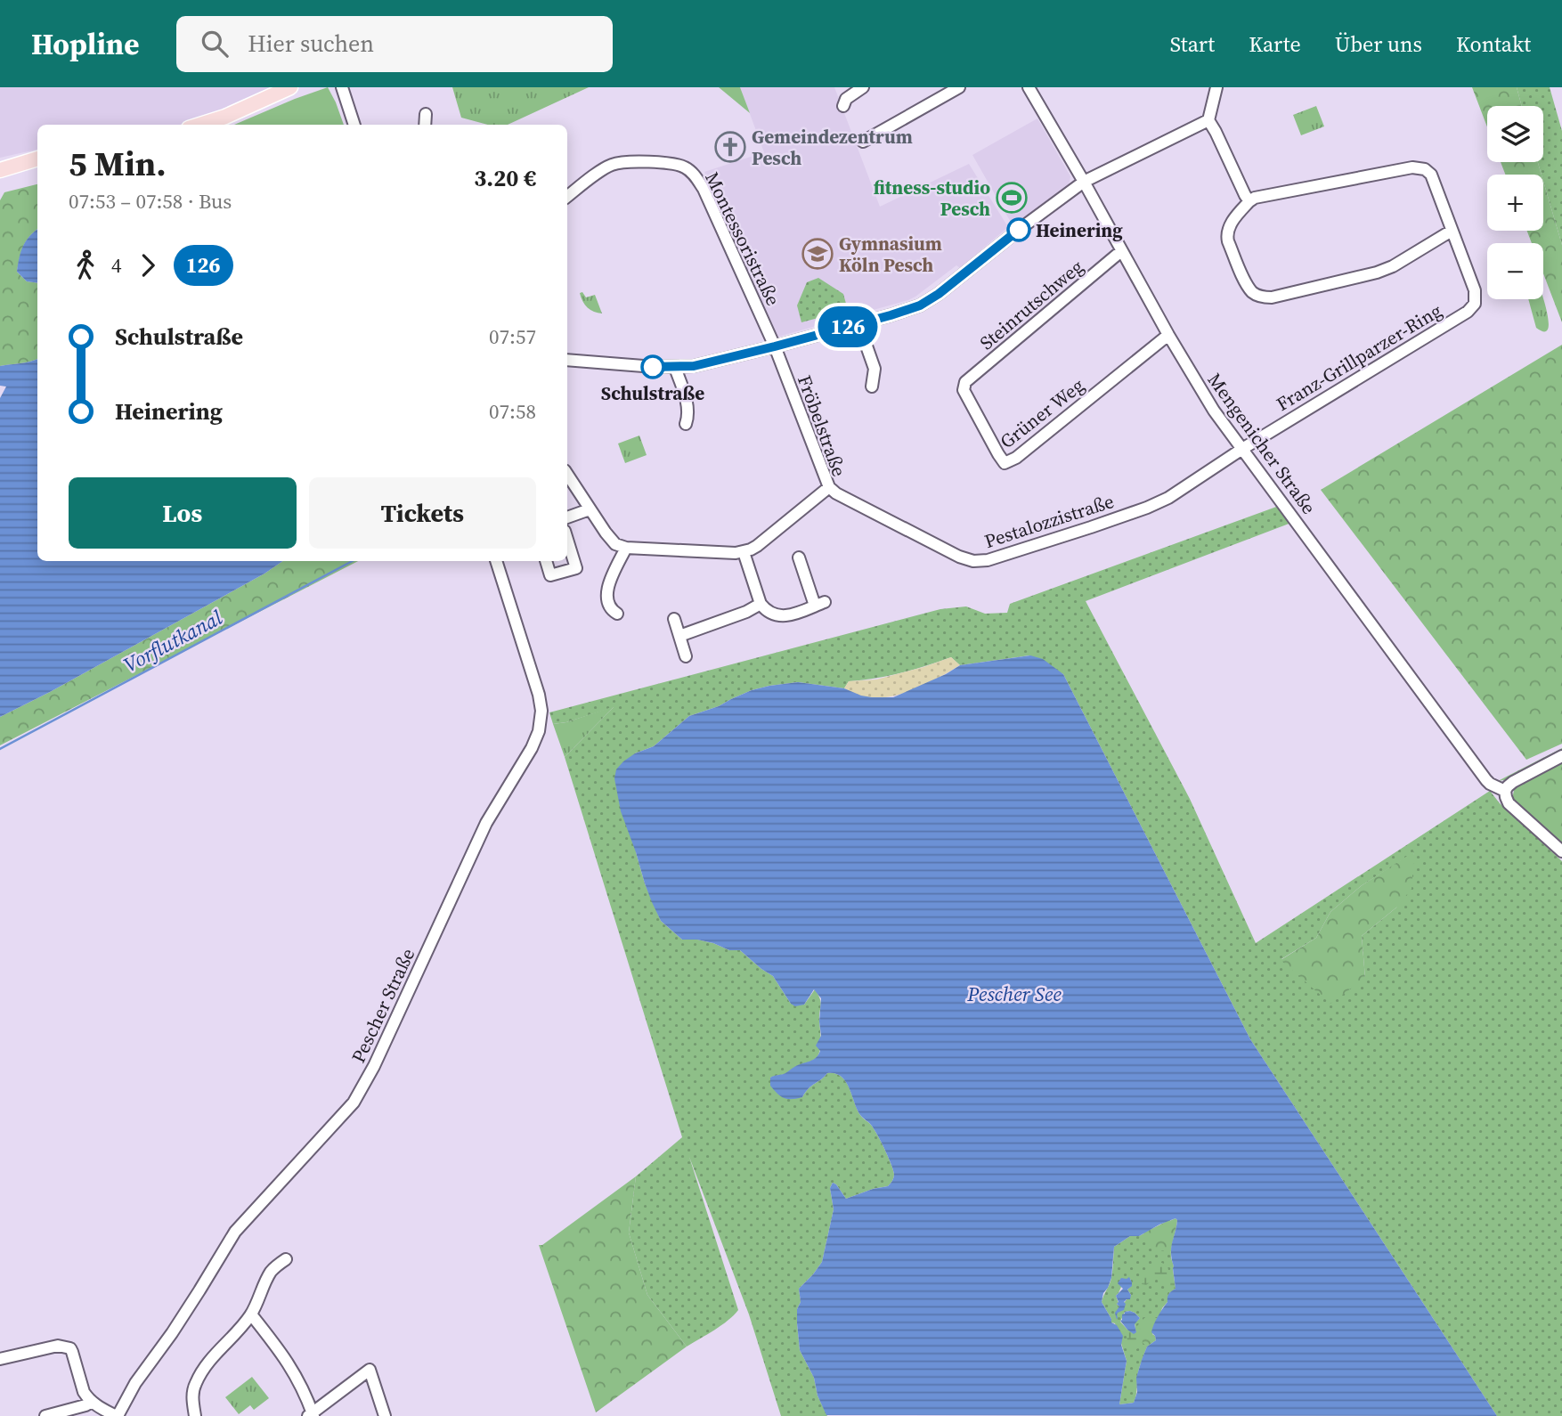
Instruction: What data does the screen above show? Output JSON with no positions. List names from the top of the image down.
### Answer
{
  "streets": {
    "street": [
      "Montessoristraße",
      "Steinrutschweg",
      "Franz-Grillparzer-Ring",
      "Grüner Weg",
      "Fröbelstraße",
      "Mengenicher Straße",
      "Pestalozzistraße",
      "Pescher Straße"
    ]
  },
  "crossings": [
    ["Montessoristraße", "Fröbelstraße"],
    ["Steinrutschweg", "Grüner Weg"],
    ["Steinrutschweg", "Mengenicher Straße"],
    ["Franz-Grillparzer-Ring", "Mengenicher Straße"],
    ["Franz-Grillparzer-Ring", "Pestalozzistraße"],
    ["Grüner Weg", "Mengenicher Straße"],
    ["Fröbelstraße", "Pestalozzistraße"],
    ["Mengenicher Straße", "Pestalozzistraße"]
  ],
  "water": ["Vorflutkanal", "Pescher See"],
  "places": {
    "church": ["Gemeindezentrum Pesch"],
    "sports": ["fitness-studio Pesch"],
    "other": ["Heinering", "Schulstraße"],
    "school or university": ["Gymnasium Köln Pesch"]
  },
  "lines": ["bus line 126"],
  "page": {
    "header": "Hopline",
    "search": "Hier suchen",
    "nav": [
      "Start",
      "Karte",
      "Über uns",
      "Kontakt"
    ],
    "on_map": "126",
    "map_buttons": ["+", "−"],
    "heading": ["5 Min.", "07:53 – 07:58 · Bus", "3.20 €"],
    "legs": ["4", "126"],
    "list": [
      {
        "name": "Schulstraße",
        "value": "07:57"
      },
      {
        "name": "Heinering",
        "value": "07:58"
      }
    ],
    "buttons": ["Los", "Tickets"]
  }
}
